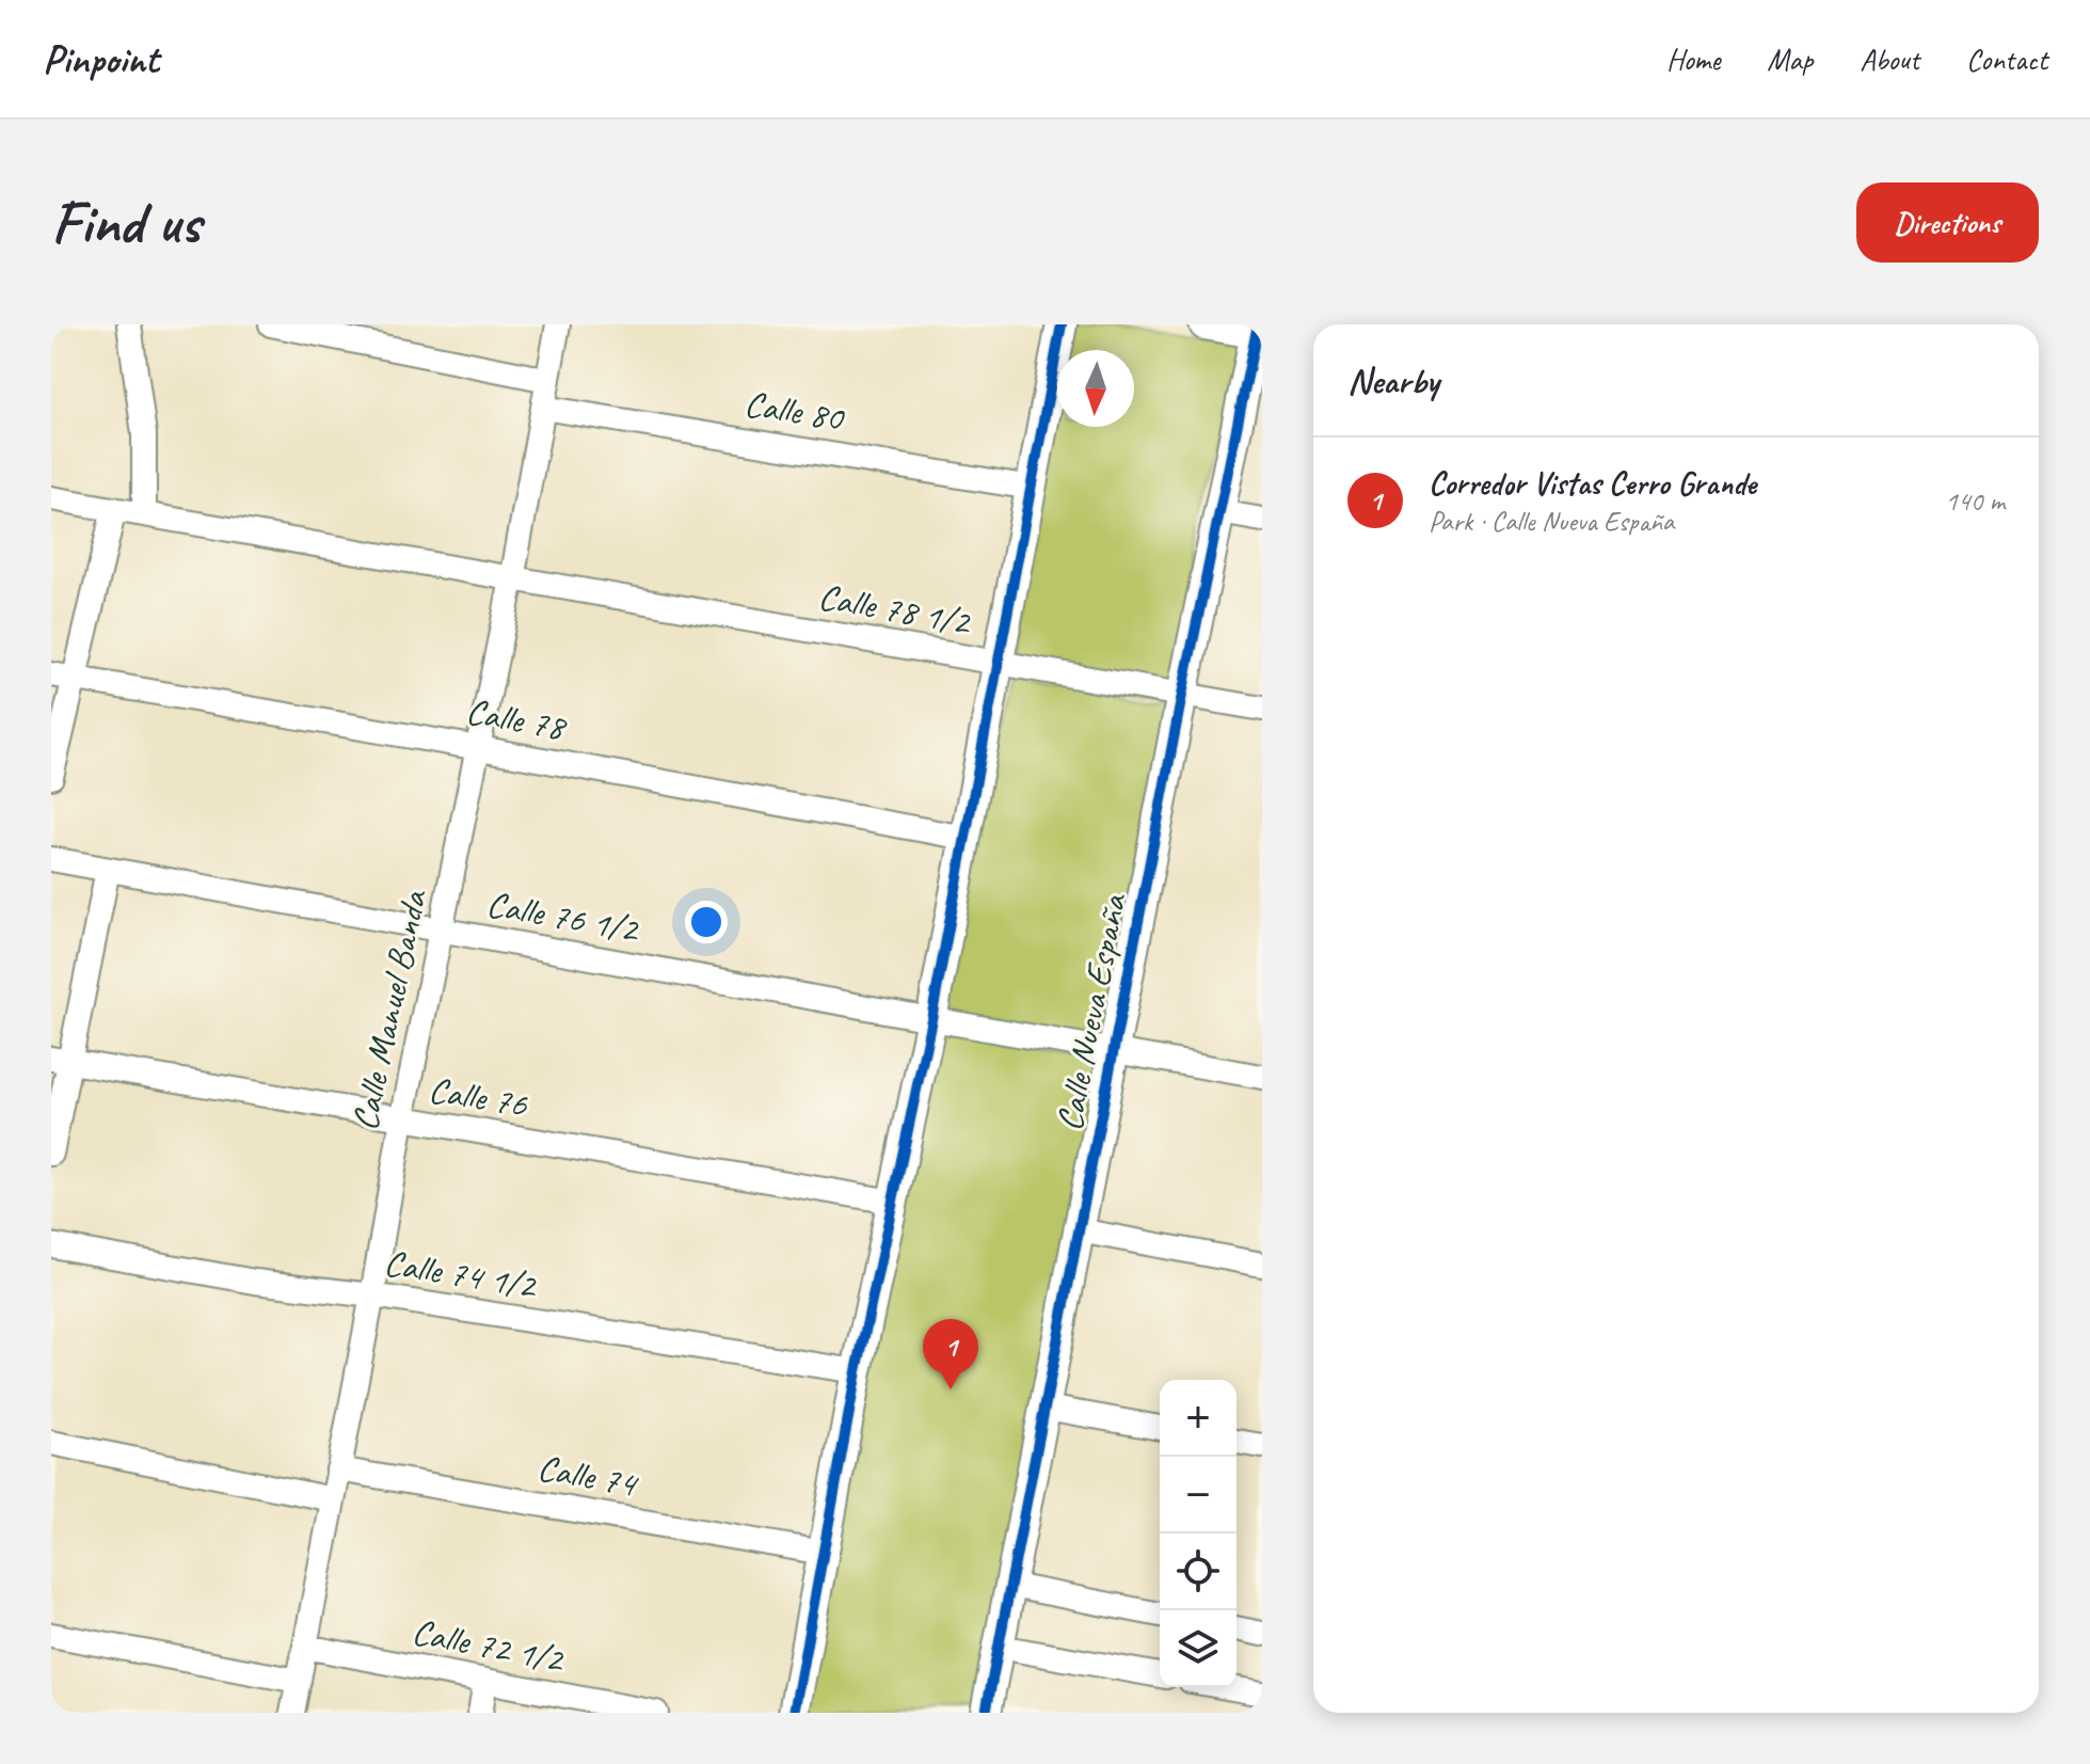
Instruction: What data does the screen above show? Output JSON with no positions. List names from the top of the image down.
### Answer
{
  "streets": {
    "street": [
      "Calle 80",
      "Calle 78 1/2",
      "Calle 78",
      "Calle 76 1/2",
      "Calle Manuel Banda",
      "Calle Nueva España",
      "Calle 76",
      "Calle 74 1/2",
      "Calle 74",
      "Calle 72 1/2"
    ]
  },
  "crossings": [
    ["Calle 80", "Calle Manuel Banda"],
    ["Calle 78 1/2", "Calle Manuel Banda"],
    ["Calle 78 1/2", "Calle Nueva España"],
    ["Calle 78", "Calle Manuel Banda"],
    ["Calle 76 1/2", "Calle Manuel Banda"],
    ["Calle 76 1/2", "Calle Nueva España"],
    ["Calle Manuel Banda", "Calle 76"],
    ["Calle Manuel Banda", "Calle 74 1/2"],
    ["Calle Manuel Banda", "Calle 74"],
    ["Calle Manuel Banda", "Calle 72 1/2"]
  ],
  "north": "bottom",
  "page": {
    "header": "Pinpoint",
    "nav": [
      "Home",
      "Map",
      "About",
      "Contact"
    ],
    "buttons": "Directions",
    "title": "Find us",
    "heading": "Nearby",
    "list": [
      {
        "mark": "1",
        "name": "Corredor Vistas Cerro Grande",
        "note": "Park · Calle Nueva España",
        "value": "140 m"
      }
    ],
    "pins": "1",
    "map_buttons": ["+", "−"]
  }
}
